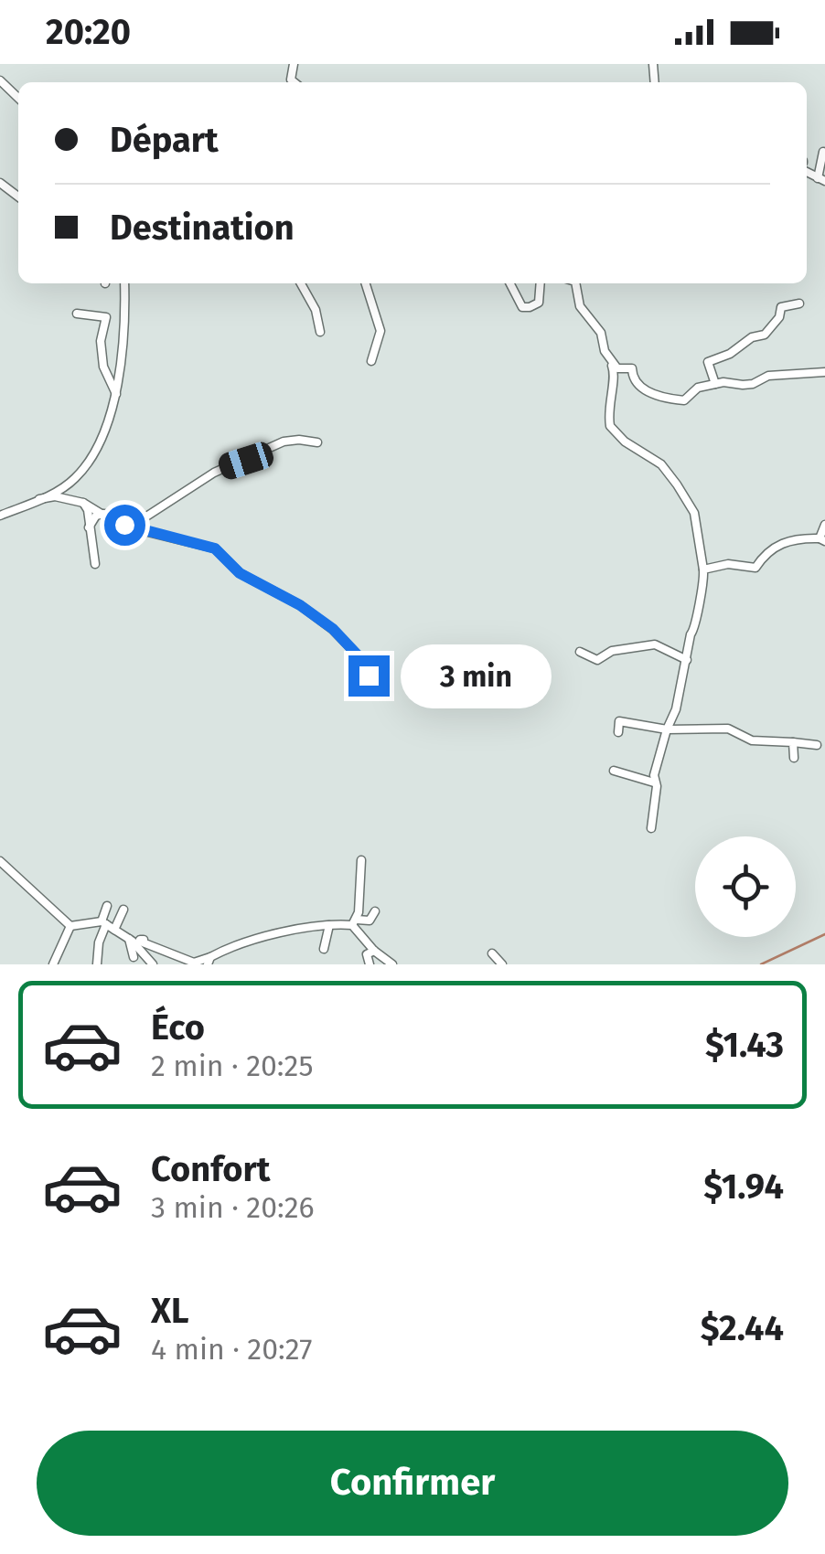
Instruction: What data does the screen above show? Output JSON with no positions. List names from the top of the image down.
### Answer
{
  "page": {
    "status": "20:20",
    "banner": ["Départ", "Destination"],
    "bubble": "3 min",
    "list": [
      {
        "name": "Éco",
        "note": "2 min · 20:25",
        "value": "$1.43"
      },
      {
        "name": "Confort",
        "note": "3 min · 20:26",
        "value": "$1.94"
      },
      {
        "name": "XL",
        "note": "4 min · 20:27",
        "value": "$2.44"
      }
    ],
    "buttons": "Confirmer"
  }
}
